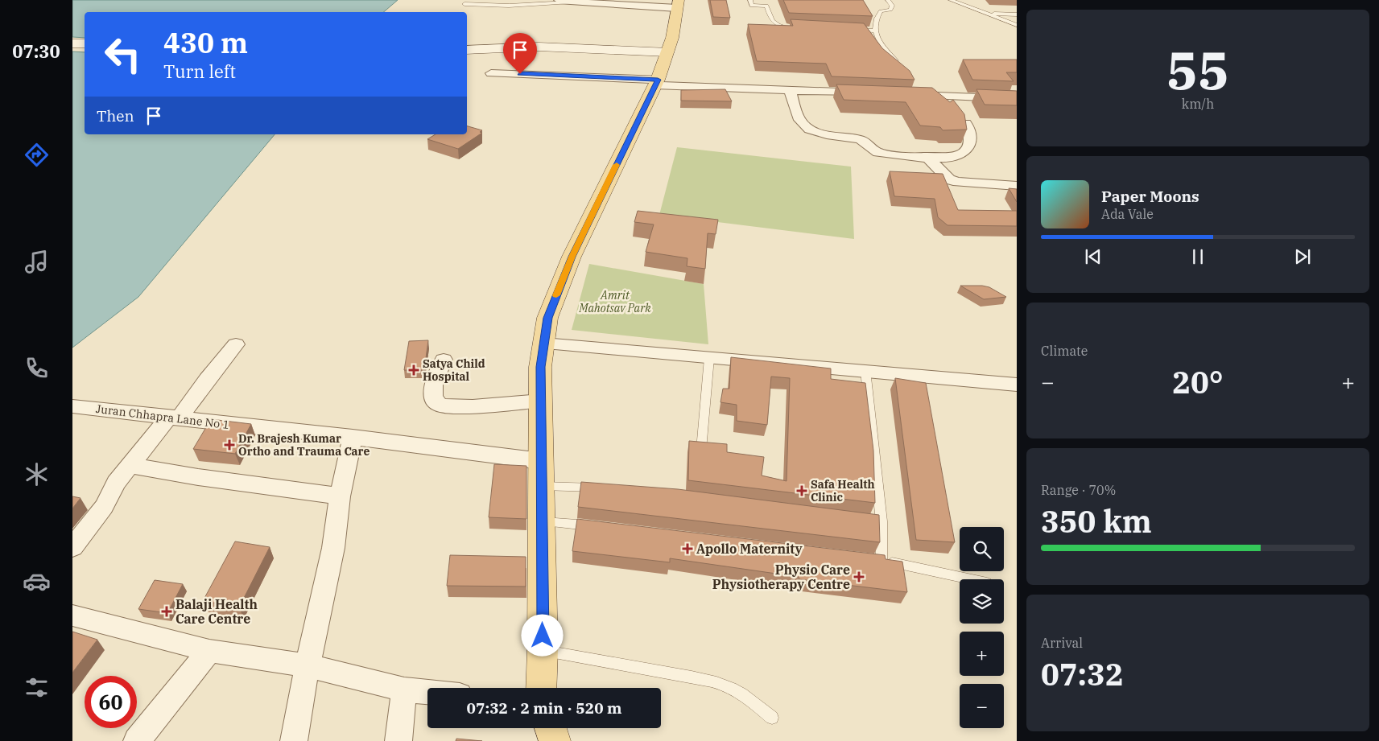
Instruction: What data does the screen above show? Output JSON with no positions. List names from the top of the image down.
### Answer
{
  "streets": {
    "street": ["Juran Chhapra Lane No 1"]
  },
  "parks": ["Amrit Mahotsav Park"],
  "places": {
    "health": [
      "Satya Child Hospital",
      "Dr. Brajesh Kumar Ortho and Trauma Care",
      "Safa Health Clinic",
      "Apollo Maternity",
      "Physio Care Physiotherapy Centre",
      "Balaji Health Care Centre"
    ]
  },
  "page": {
    "tabs": "07:30",
    "tile": [
      ["55", "km/h"],
      "Climate",
      ["Range · 70%", "350 km"],
      ["Arrival", "07:32"]
    ],
    "turn": ["430 m", "Turn left"],
    "then": "Then",
    "song": ["Paper Moons", "Ada Vale"],
    "heat": ["−", "20°", "+"],
    "map_buttons": ["+", "−"],
    "limit": "60",
    "trip": "07:32 · 2 min · 520 m"
  }
}
